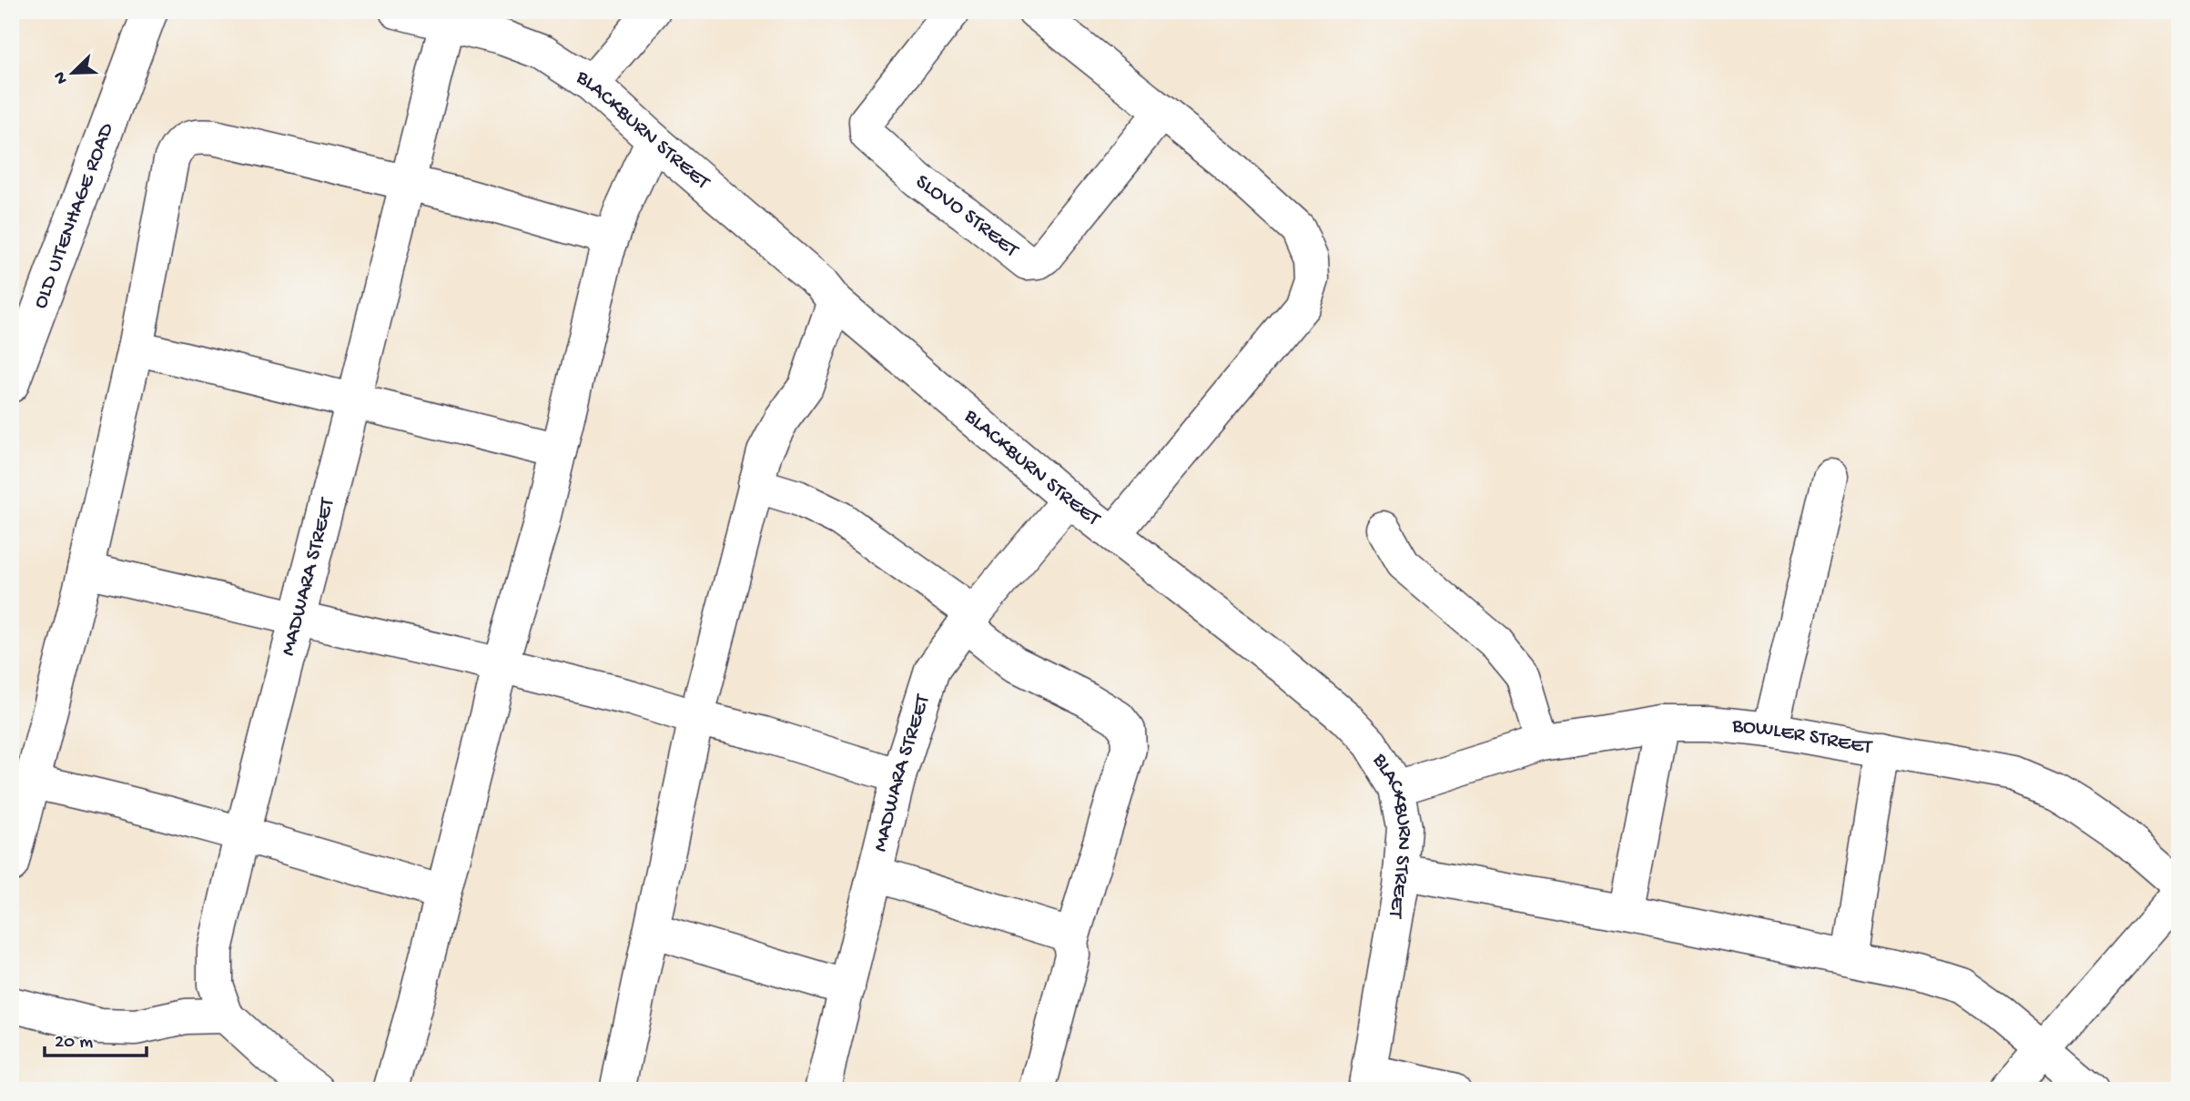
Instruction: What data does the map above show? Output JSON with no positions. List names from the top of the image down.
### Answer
{
  "streets": {
    "street": [
      "BLACKBURN STREET",
      "OLD UITENHAGE ROAD",
      "SLOVO STREET",
      "MADWARA STREET",
      "BOWLER STREET"
    ]
  },
  "crossings": [
    ["BLACKBURN STREET", "MADWARA STREET"],
    ["BLACKBURN STREET", "BOWLER STREET"]
  ],
  "scale_bar": "20 m",
  "north": "bottom left"
}
